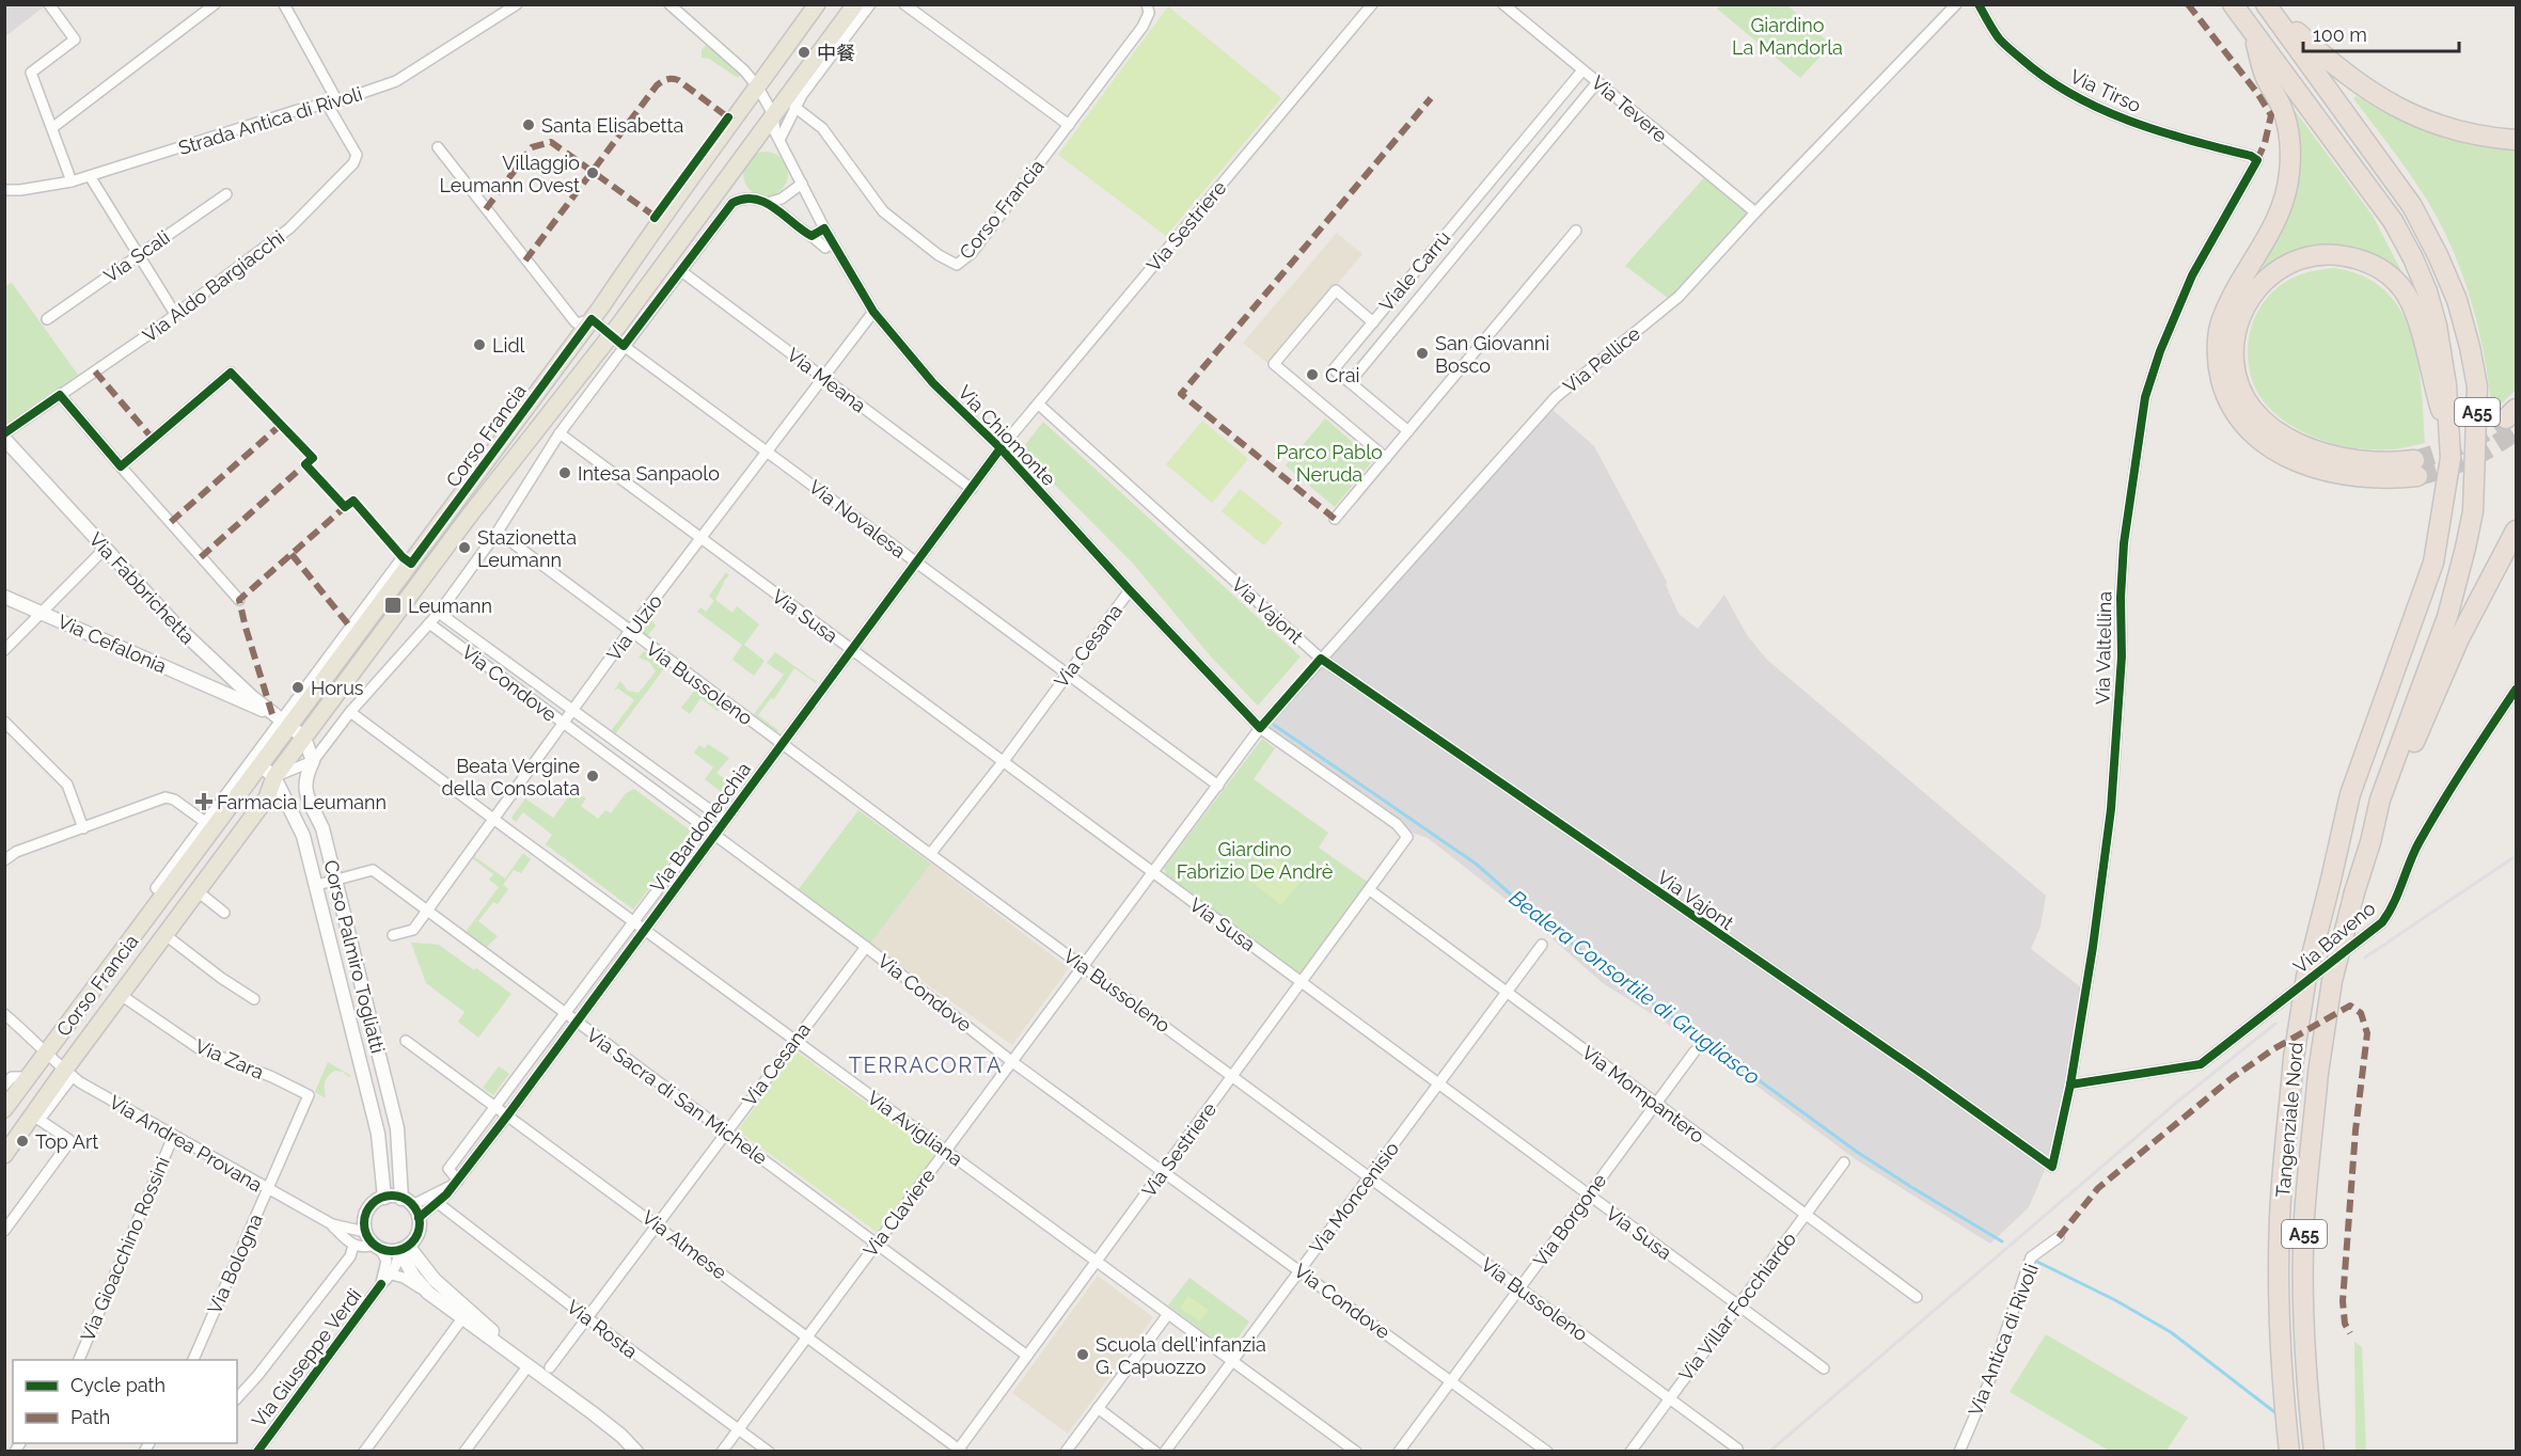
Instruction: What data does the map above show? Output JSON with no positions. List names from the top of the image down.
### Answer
{
  "streets": {
    "highway": ["A55", "Tangenziale Nord"],
    "main road": ["Corso Francia"],
    "street": [
      "Via Tirso",
      "Via Tevere",
      "Strada Antica di Rivoli",
      "Via Sestriere",
      "Via Scali",
      "Viale Carrù",
      "Via Aldo Bargiacchi",
      "Via Pellice",
      "Via Meana",
      "Via Chiomonte",
      "Via Novalesa",
      "Via Fabbrichetta",
      "Via Vajont",
      "Via Susa",
      "Via Ulzio",
      "Via Cefalonia",
      "Via Cesana",
      "Via Valtellina",
      "Via Condove",
      "Via Bussoleno",
      "Via Bardonecchia",
      "Via Baveno",
      "Corso Palmiro Togliatti",
      "Via Zara",
      "Via Mompantero",
      "Via Sacra di San Michele",
      "Via Avigliana",
      "Via Andrea Provana",
      "Via Moncenisio",
      "Via Claviere",
      "Via Borgone",
      "Via Almese",
      "Via Gioacchino Rossini",
      "Via Bologna",
      "Via Villar Focchiardo",
      "Via Rosta",
      "Via Antica di Rivoli",
      "Via Giuseppe Verdi"
    ]
  },
  "crossings": [
    ["Via Tirso", "Via Valtellina"],
    ["Via Tevere", "Viale Carrù"],
    ["Via Tevere", "Via Pellice"],
    ["Strada Antica di Rivoli", "Via Aldo Bargiacchi"],
    ["Corso Francia", "Via Chiomonte"],
    ["Corso Francia", "Via Novalesa"],
    ["Corso Francia", "Via Fabbrichetta"],
    ["Corso Francia", "Via Cefalonia"],
    ["Corso Francia", "Corso Palmiro Togliatti"],
    ["Corso Francia", "Via Zara"],
    ["Corso Francia", "Via Andrea Provana"],
    ["Via Sestriere", "Via Chiomonte"],
    ["Via Sestriere", "Via Vajont"],
    ["Via Sestriere", "Via Susa"],
    ["Via Sestriere", "Via Condove"],
    ["Via Sestriere", "Via Bussoleno"],
    ["Via Sestriere", "Via Bardonecchia"],
    ["Via Sestriere", "Via Mompantero"],
    ["Via Sestriere", "Via Sacra di San Michele"],
    ["Via Sestriere", "Via Avigliana"],
    ["Via Sestriere", "Via Almese"],
    ["Via Pellice", "Via Chiomonte"],
    ["Via Pellice", "Via Vajont"],
    ["Via Pellice", "Via Claviere"],
    ["Via Meana", "Via Ulzio"],
    ["Via Meana", "Via Bardonecchia"],
    ["A55", "Tangenziale Nord"],
    ["Via Chiomonte", "Via Ulzio"],
    ["Via Chiomonte", "Via Cesana"],
    ["Via Chiomonte", "Via Bardonecchia"],
    ["Via Chiomonte", "Via Claviere"],
    ["Via Novalesa", "Via Ulzio"],
    ["Via Novalesa", "Via Cesana"],
    ["Via Novalesa", "Via Bardonecchia"],
    ["Via Novalesa", "Via Claviere"],
    ["Via Fabbrichetta", "Via Cefalonia"],
    ["Via Vajont", "Via Valtellina"],
    ["Via Susa", "Via Ulzio"],
    ["Via Susa", "Via Cesana"],
    ["Via Susa", "Via Bardonecchia"],
    ["Via Susa", "Via Moncenisio"],
    ["Via Susa", "Via Claviere"],
    ["Via Susa", "Via Borgone"],
    ["Via Susa", "Via Villar Focchiardo"],
    ["Via Ulzio", "Via Condove"],
    ["Via Ulzio", "Via Bussoleno"],
    ["Via Ulzio", "Via Sacra di San Michele"],
    ["Via Ulzio", "Via Avigliana"],
    ["Via Cesana", "Via Condove"],
    ["Via Cesana", "Via Bussoleno"],
    ["Via Cesana", "Via Sacra di San Michele"],
    ["Via Cesana", "Via Avigliana"],
    ["Via Cesana", "Via Almese"],
    ["Via Cesana", "Via Rosta"],
    ["Via Valtellina", "Via Baveno"],
    ["Via Condove", "Via Bardonecchia"],
    ["Via Condove", "Via Moncenisio"],
    ["Via Condove", "Via Claviere"],
    ["Via Condove", "Via Borgone"],
    ["Via Bussoleno", "Via Bardonecchia"],
    ["Via Bussoleno", "Via Moncenisio"],
    ["Via Bussoleno", "Via Claviere"],
    ["Via Bussoleno", "Via Borgone"],
    ["Via Bussoleno", "Via Villar Focchiardo"],
    ["Via Bardonecchia", "Corso Palmiro Togliatti"],
    ["Via Bardonecchia", "Via Sacra di San Michele"],
    ["Via Bardonecchia", "Via Avigliana"],
    ["Via Bardonecchia", "Via Andrea Provana"],
    ["Via Bardonecchia", "Via Almese"],
    ["Via Bardonecchia", "Via Rosta"],
    ["Via Bardonecchia", "Via Giuseppe Verdi"],
    ["Corso Palmiro Togliatti", "Via Sacra di San Michele"],
    ["Corso Palmiro Togliatti", "Via Andrea Provana"],
    ["Corso Palmiro Togliatti", "Via Giuseppe Verdi"],
    ["Via Zara", "Via Bologna"],
    ["Via Mompantero", "Via Moncenisio"],
    ["Via Mompantero", "Via Borgone"],
    ["Via Mompantero", "Via Villar Focchiardo"],
    ["Via Sacra di San Michele", "Via Claviere"],
    ["Via Avigliana", "Via Moncenisio"],
    ["Via Avigliana", "Via Claviere"],
    ["Via Andrea Provana", "Via Gioacchino Rossini"],
    ["Via Andrea Provana", "Via Bologna"],
    ["Via Andrea Provana", "Via Giuseppe Verdi"],
    ["Via Claviere", "Via Almese"],
    ["Via Claviere", "Via Rosta"]
  ],
  "districts": ["TERRACORTA"],
  "water": ["Bealera Consortile di Grugliasco"],
  "parks": ["Giardino La Mandorla", "Parco Pablo Neruda", "Giardino Fabrizio De Andrè"],
  "places": {
    "other": [
      "中餐",
      "Santa Elisabetta",
      "Villaggio Leumann Ovest",
      "Lidl",
      "San Giovanni Bosco",
      "Crai",
      "Intesa Sanpaolo",
      "Stazionetta Leumann",
      "Horus",
      "Beata Vergine della Consolata",
      "Top Art",
      "Scuola dell'infanzia G. Capuozzo"
    ],
    "transit": ["Leumann"],
    "health": ["Farmacia Leumann"]
  },
  "legend": ["Cycle path", "Path"],
  "scale_bar": "100 m"
}
